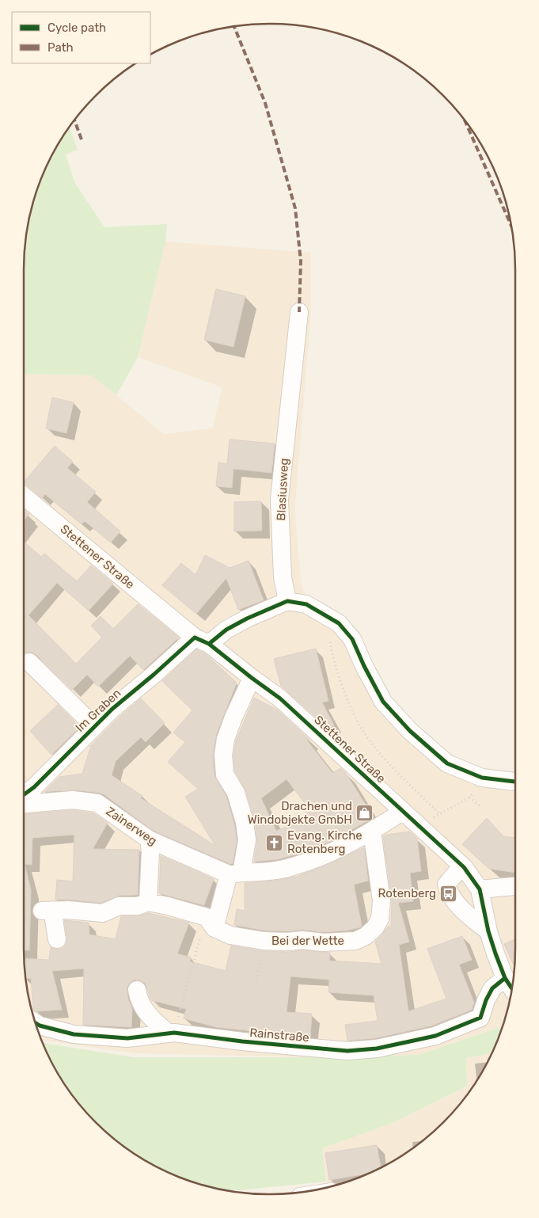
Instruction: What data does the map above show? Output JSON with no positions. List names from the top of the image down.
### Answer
{
  "streets": {
    "street": [
      "Blasiusweg",
      "Stettener Straße",
      "Im Graben",
      "Zainerweg",
      "Bei der Wette",
      "Rainstraße"
    ]
  },
  "crossings": [
    ["Stettener Straße", "Im Graben"]
  ],
  "places": {
    "shop": ["Drachen und Windobjekte GmbH"],
    "church": ["Evang. Kirche Rotenberg"],
    "bus stop": ["Rotenberg"]
  },
  "legend": ["Cycle path", "Path"]
}
